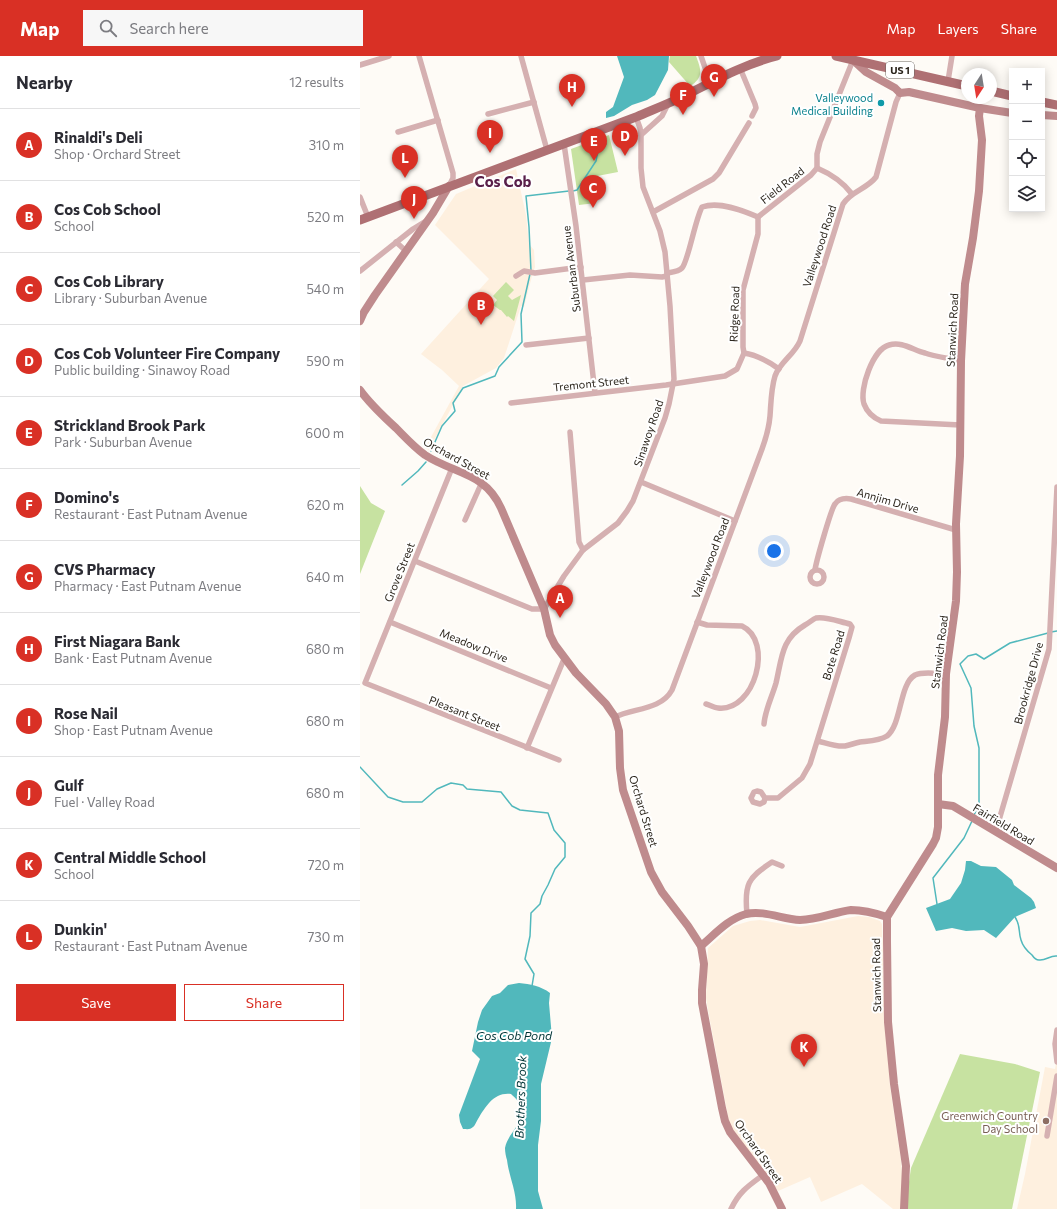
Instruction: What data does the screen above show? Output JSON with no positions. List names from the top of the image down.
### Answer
{
  "streets": {
    "main road": ["US 1"],
    "street": [
      "Field Road",
      "Valleywood Road",
      "Suburban Avenue",
      "Ridge Road",
      "Stanwich Road",
      "Tremont Street",
      "Sinawoy Road",
      "Orchard Street",
      "Annjim Drive",
      "Grove Street",
      "Meadow Drive",
      "Bote Road",
      "Brookridge Drive",
      "Pleasant Street",
      "Fairfield Road"
    ]
  },
  "crossings": [
    ["US 1", "Field Road"],
    ["Field Road", "Ridge Road"],
    ["Field Road", "Sinawoy Road"],
    ["Valleywood Road", "Orchard Street"],
    ["Suburban Avenue", "Tremont Street"],
    ["Ridge Road", "Tremont Street"],
    ["Ridge Road", "Sinawoy Road"],
    ["Stanwich Road", "Annjim Drive"],
    ["Stanwich Road", "Fairfield Road"],
    ["Tremont Street", "Sinawoy Road"],
    ["Sinawoy Road", "Orchard Street"],
    ["Orchard Street", "Grove Street"],
    ["Grove Street", "Meadow Drive"],
    ["Grove Street", "Pleasant Street"],
    ["Brookridge Drive", "Fairfield Road"]
  ],
  "districts": ["Cos Cob"],
  "water": ["Cos Cob Pond", "Brothers Brook"],
  "places": ["Valleywood Medical Building", "Greenwich Country Day School"],
  "north": "bottom",
  "page": {
    "header": "Map",
    "search": "Search here",
    "nav": ["Map", "Layers", "Share"],
    "heading": ["Nearby", "12 results"],
    "pins": [
      "G",
      "H",
      "F",
      "I",
      "D",
      "E",
      "L",
      "C",
      "J",
      "B",
      "A",
      "K"
    ],
    "map_buttons": ["+", "−"],
    "list": [
      {
        "mark": "A",
        "name": "Rinaldi's Deli",
        "note": "Shop · Orchard Street",
        "value": "310 m"
      },
      {
        "mark": "B",
        "name": "Cos Cob School",
        "note": "School",
        "value": "520 m"
      },
      {
        "mark": "C",
        "name": "Cos Cob Library",
        "note": "Library · Suburban Avenue",
        "value": "540 m"
      },
      {
        "mark": "D",
        "name": "Cos Cob Volunteer Fire Company",
        "note": "Public building · Sinawoy Road",
        "value": "590 m"
      },
      {
        "mark": "E",
        "name": "Strickland Brook Park",
        "note": "Park · Suburban Avenue",
        "value": "600 m"
      },
      {
        "mark": "F",
        "name": "Domino's",
        "note": "Restaurant · East Putnam Avenue",
        "value": "620 m"
      },
      {
        "mark": "G",
        "name": "CVS Pharmacy",
        "note": "Pharmacy · East Putnam Avenue",
        "value": "640 m"
      },
      {
        "mark": "H",
        "name": "First Niagara Bank",
        "note": "Bank · East Putnam Avenue",
        "value": "680 m"
      },
      {
        "mark": "I",
        "name": "Rose Nail",
        "note": "Shop · East Putnam Avenue",
        "value": "680 m"
      },
      {
        "mark": "J",
        "name": "Gulf",
        "note": "Fuel · Valley Road",
        "value": "680 m"
      },
      {
        "mark": "K",
        "name": "Central Middle School",
        "note": "School",
        "value": "720 m"
      },
      {
        "mark": "L",
        "name": "Dunkin'",
        "note": "Restaurant · East Putnam Avenue",
        "value": "730 m"
      }
    ],
    "buttons": ["Save", "Share"]
  }
}
